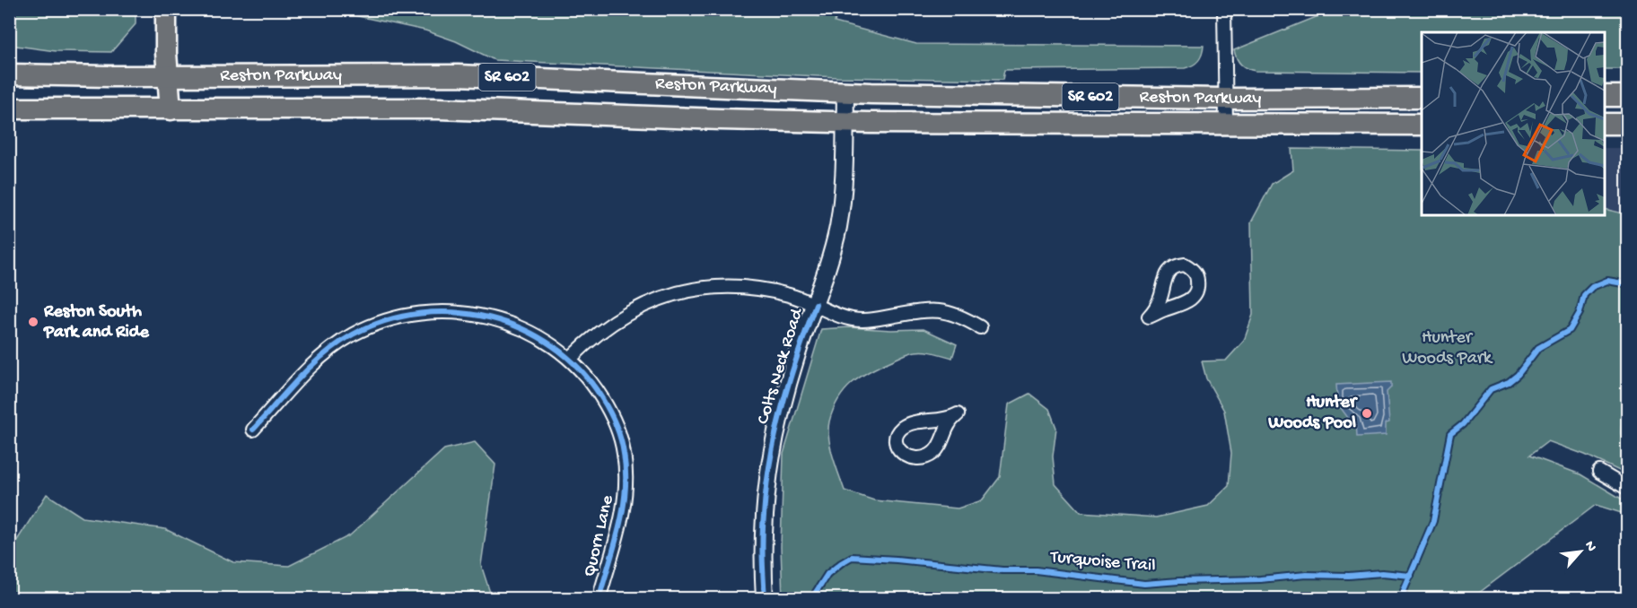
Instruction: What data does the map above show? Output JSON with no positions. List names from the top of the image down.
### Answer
{
  "streets": {
    "main road": ["Reston Parkway", "SR 602"],
    "street": ["Colts Neck Road", "Quorn Lane"],
    "cycle path": ["Turquoise Trail"]
  },
  "crossings": [
    ["Reston Parkway", "Colts Neck Road"]
  ],
  "parks": ["Hunter Woods Park"],
  "places": ["Reston South Park and Ride", "Hunter Woods Pool"],
  "north": "top right"
}
